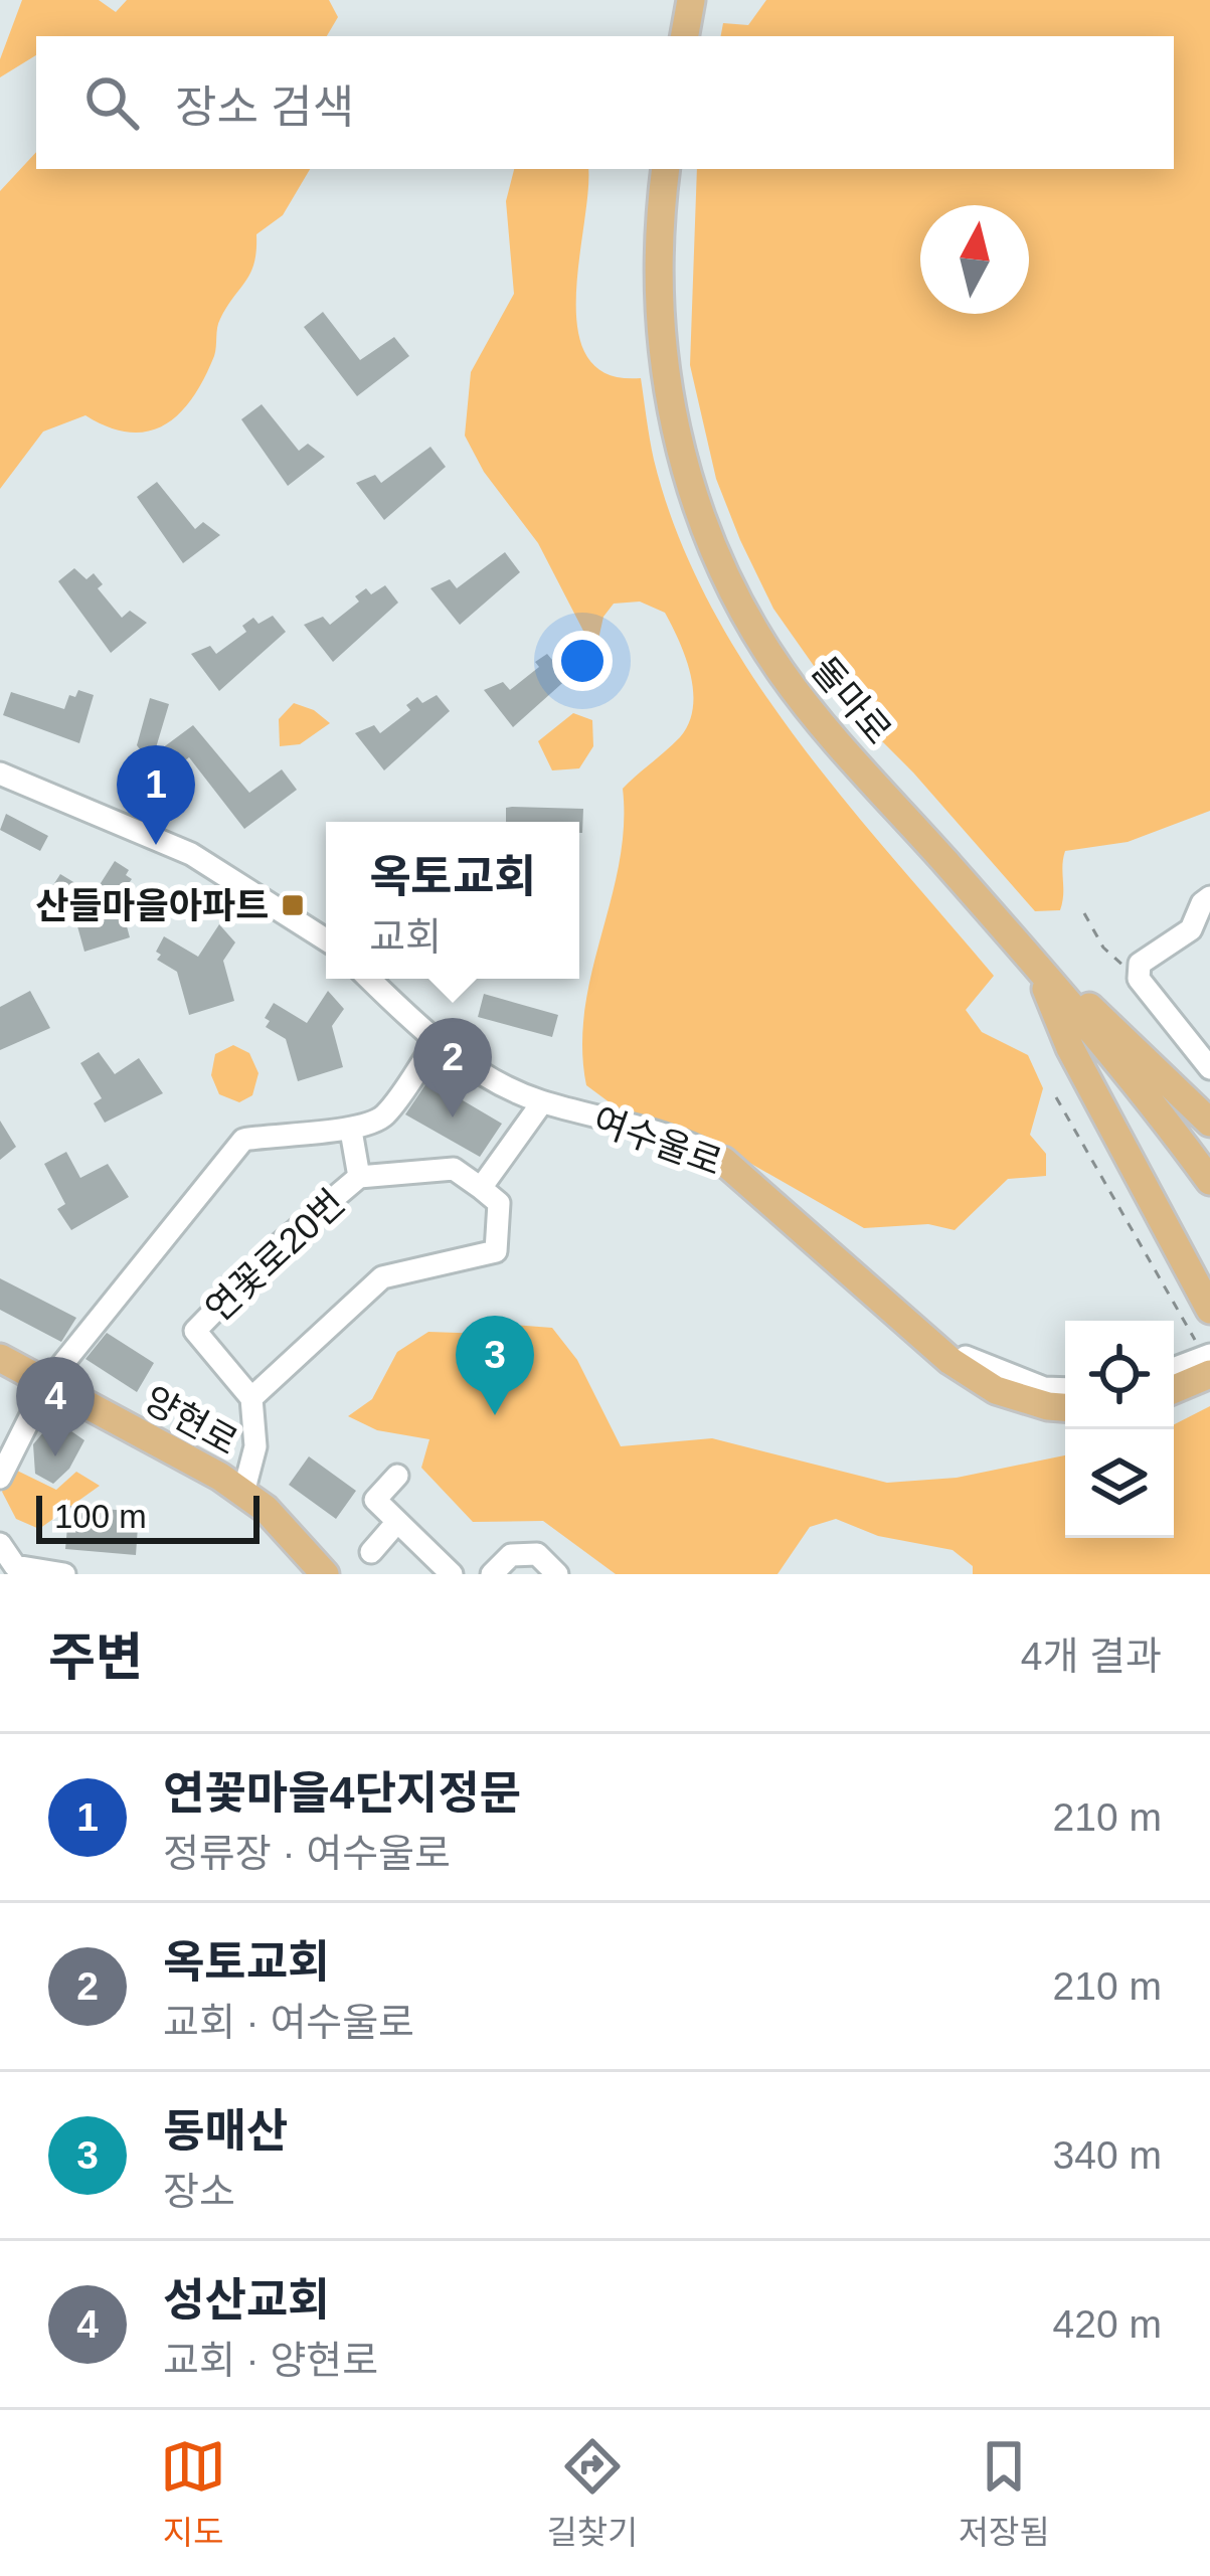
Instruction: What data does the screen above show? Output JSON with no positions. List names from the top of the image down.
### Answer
{
  "streets": {
    "main road": ["돌마로", "양현로"],
    "street": ["여수울로", "연꽃로20번"]
  },
  "places": {
    "transit": ["산들마을아파트"]
  },
  "scale_bar": "100 m",
  "north": "top",
  "page": {
    "search": "장소 검색",
    "pins": [
      "1",
      "2",
      "3",
      "4"
    ],
    "popup": ["옥토교회", "교회"],
    "scale": "100 m",
    "heading": ["주변", "4개 결과"],
    "list": [
      {
        "mark": "1",
        "name": "연꽃마을4단지정문",
        "note": "정류장 · 여수울로",
        "value": "210 m"
      },
      {
        "mark": "2",
        "name": "옥토교회",
        "note": "교회 · 여수울로",
        "value": "210 m"
      },
      {
        "mark": "3",
        "name": "동매산",
        "note": "장소",
        "value": "340 m"
      },
      {
        "mark": "4",
        "name": "성산교회",
        "note": "교회 · 양현로",
        "value": "420 m"
      }
    ],
    "nav": ["지도", "길찾기", "저장됨"]
  }
}
